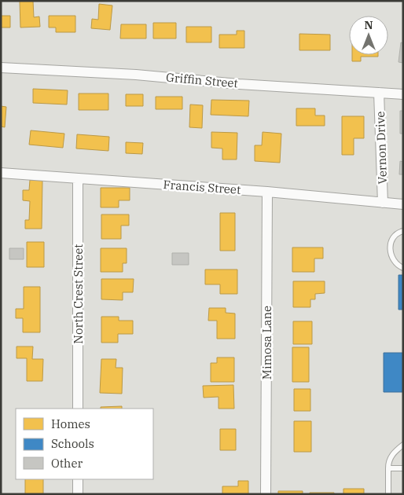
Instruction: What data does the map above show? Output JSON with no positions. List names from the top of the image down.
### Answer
{
  "streets": {
    "street": [
      "Griffin Street",
      "Vernon Drive",
      "Francis Street",
      "North Crest Street",
      "Mimosa Lane"
    ]
  },
  "crossings": [
    ["Griffin Street", "Vernon Drive"],
    ["Vernon Drive", "Francis Street"],
    ["Francis Street", "North Crest Street"],
    ["Francis Street", "Mimosa Lane"]
  ],
  "legend": ["Homes", "Schools", "Other"],
  "north": "top"
}
